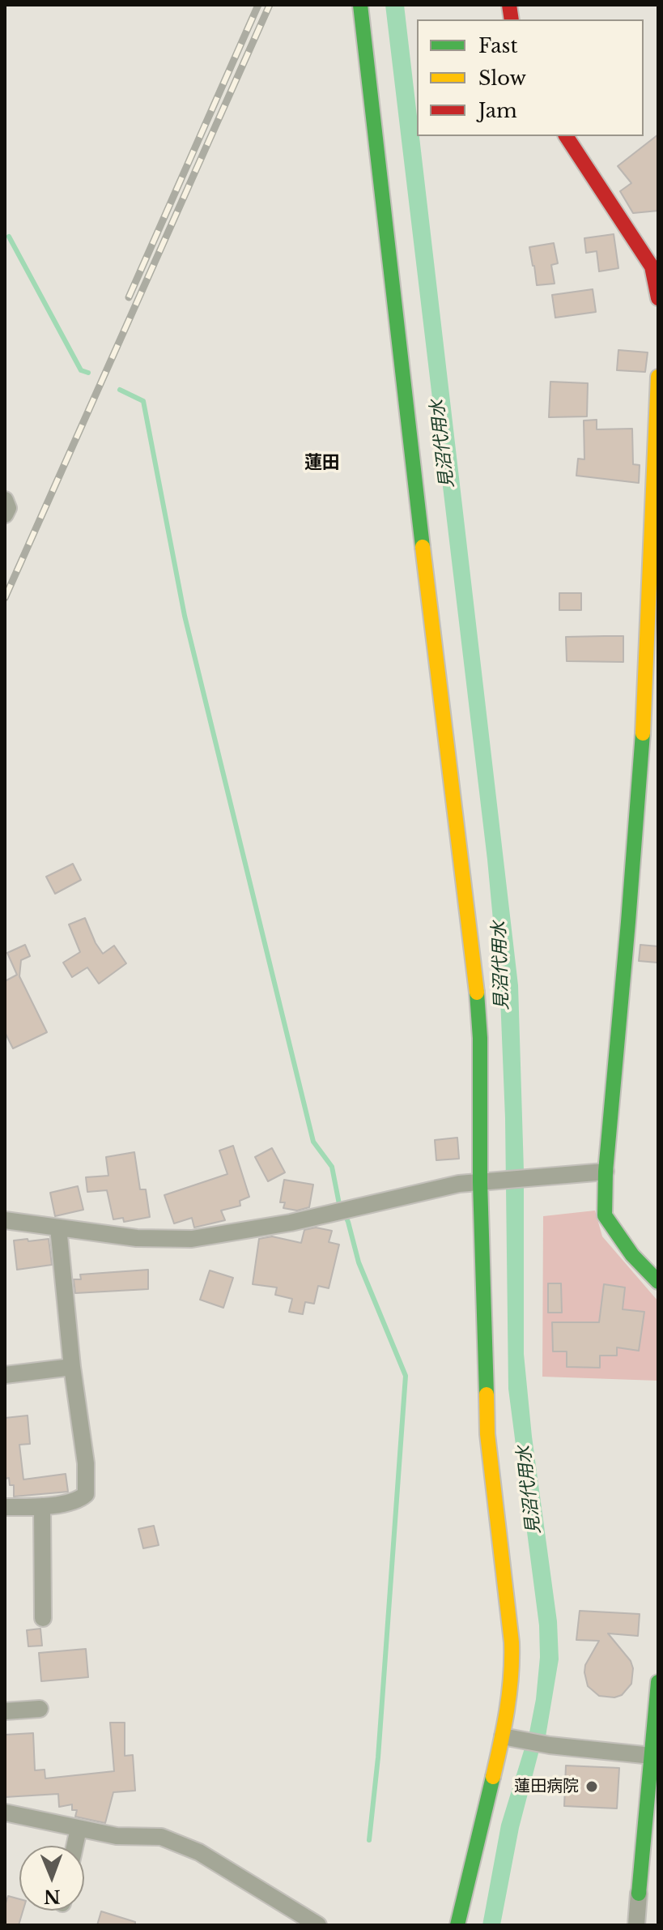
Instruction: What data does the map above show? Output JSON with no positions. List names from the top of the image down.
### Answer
{
  "districts": ["蓮田"],
  "water": ["見沼代用水"],
  "places": ["蓮田病院"],
  "legend": ["Fast", "Slow", "Jam"],
  "north": "bottom"
}
